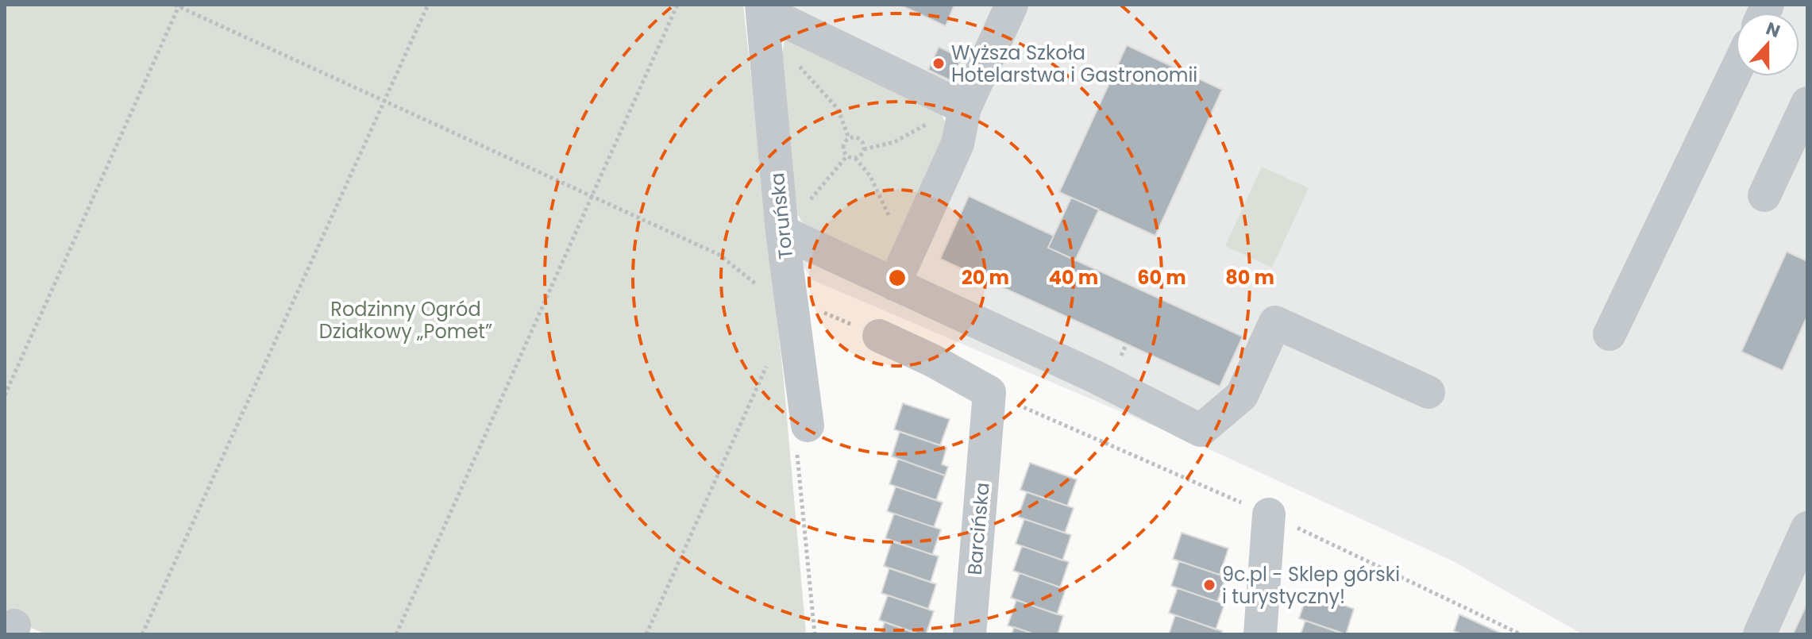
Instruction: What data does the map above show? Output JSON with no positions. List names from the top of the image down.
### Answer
{
  "streets": {
    "street": ["Toruńska", "Barcińska"]
  },
  "parks": ["Rodzinny Ogród Działkowy „Pomet”"],
  "places": ["Wyższa Szkoła Hotelarstwa i Gastronomii", "9c.pl - Sklep górski i turystyczny!"],
  "north": "top",
  "rings": [
    "20 m",
    "40 m",
    "60 m",
    "80 m"
  ]
}
